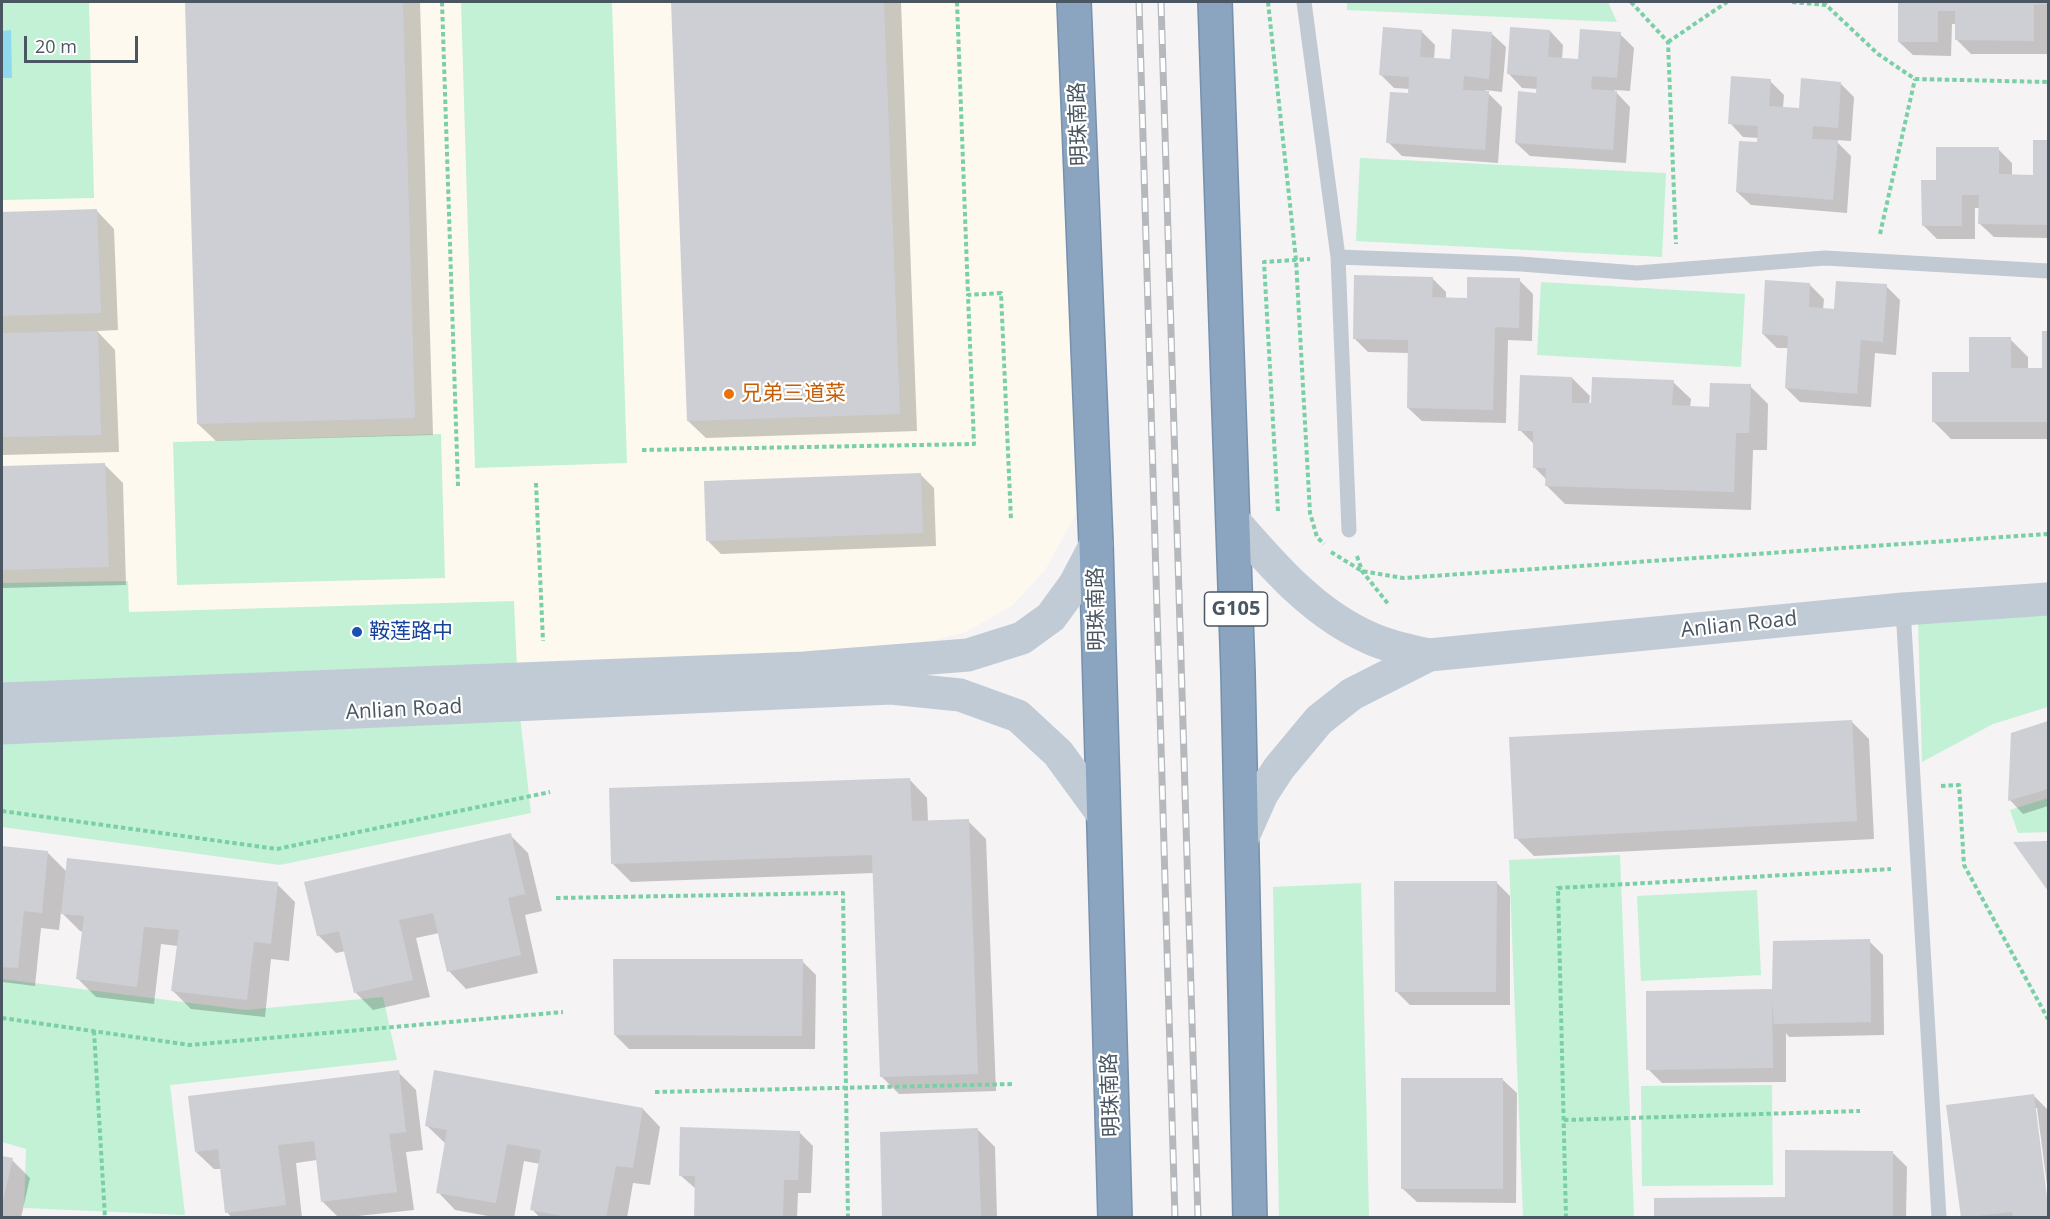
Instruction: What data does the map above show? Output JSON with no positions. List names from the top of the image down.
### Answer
{
  "streets": {
    "highway": ["明珠南路", "G105"],
    "street": ["Anlian Road"]
  },
  "places": ["兄弟三道菜", "鞍莲路中"],
  "scale_bar": "20 m"
}
